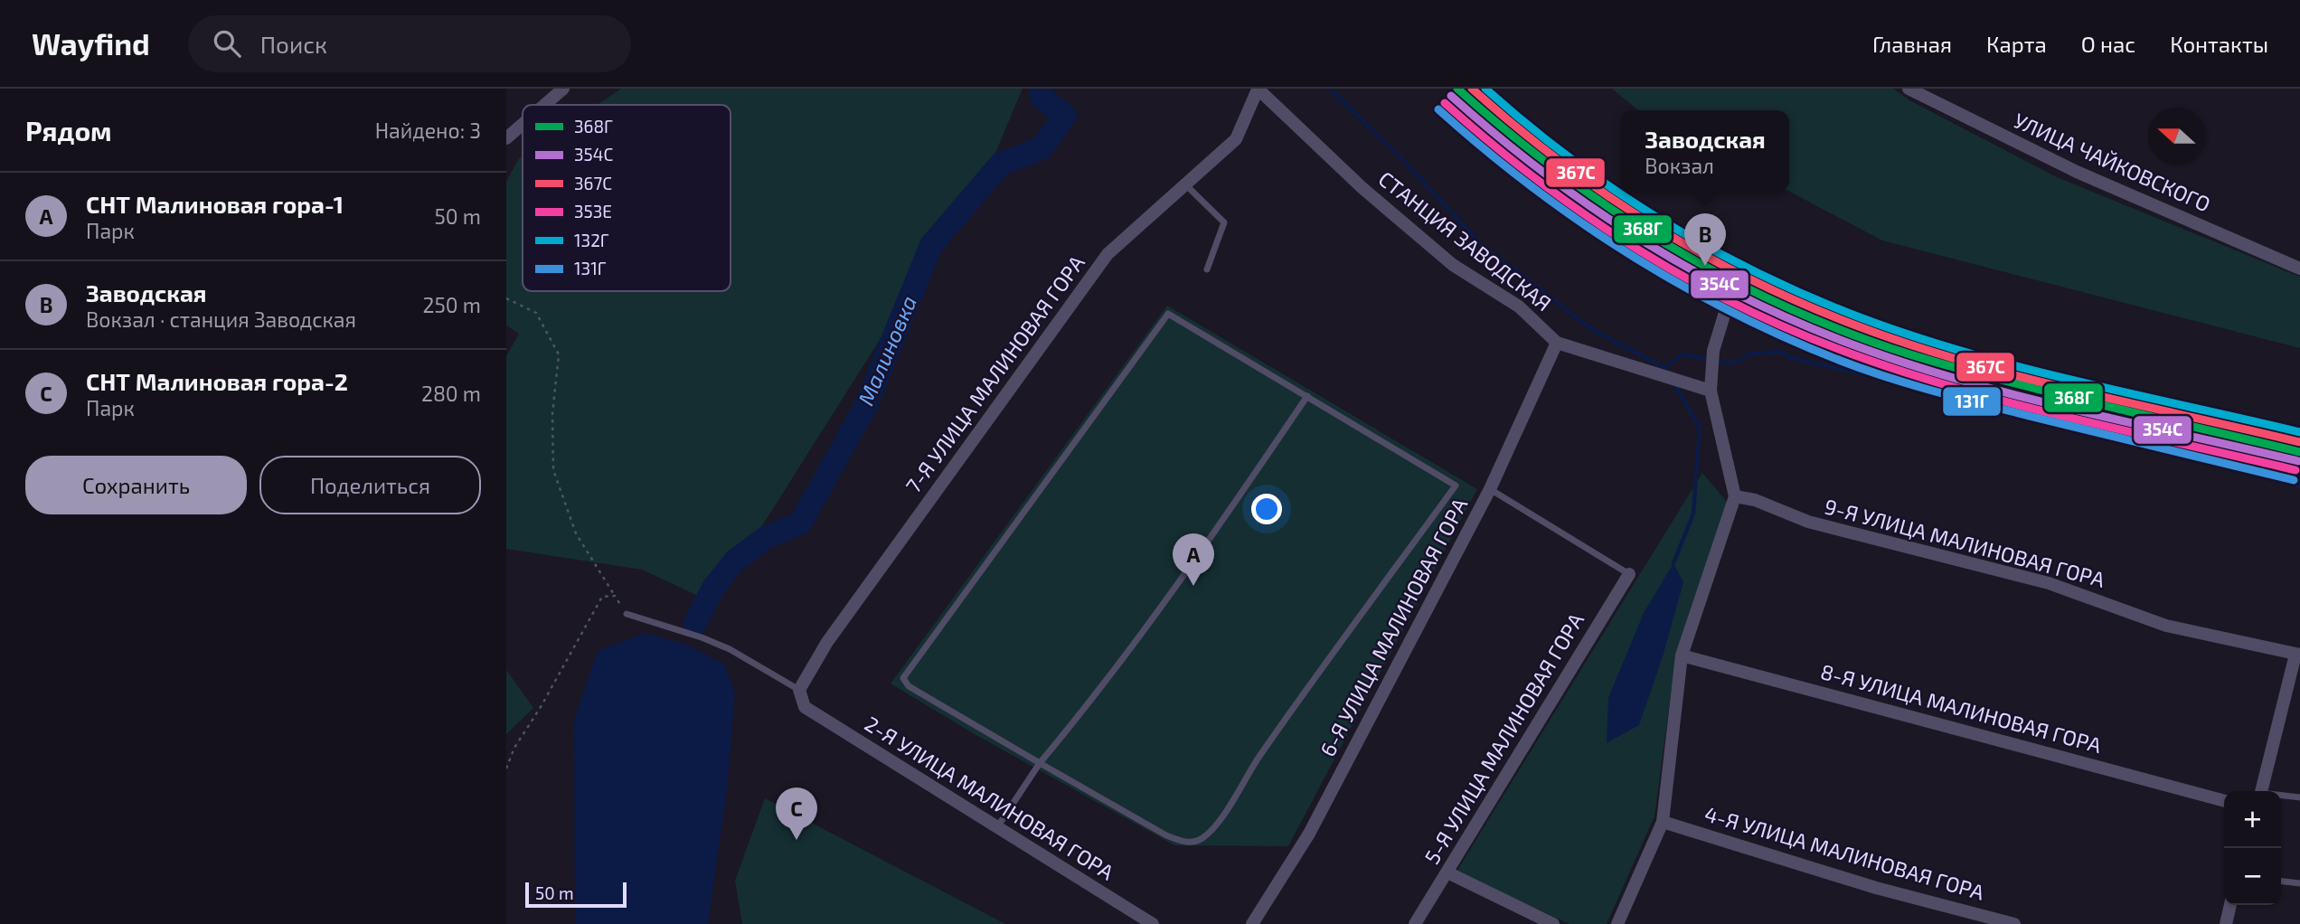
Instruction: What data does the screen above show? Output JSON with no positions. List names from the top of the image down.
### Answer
{
  "streets": {
    "street": [
      "УЛИЦА ЧАЙКОВСКОГО",
      "СТАНЦИЯ ЗАВОДСКАЯ",
      "7-Я УЛИЦА МАЛИНОВАЯ ГОРА",
      "9-Я УЛИЦА МАЛИНОВАЯ ГОРА",
      "6-Я УЛИЦА МАЛИНОВАЯ ГОРА",
      "8-Я УЛИЦА МАЛИНОВАЯ ГОРА",
      "5-Я УЛИЦА МАЛИНОВАЯ ГОРА",
      "2-Я УЛИЦА МАЛИНОВАЯ ГОРА",
      "4-Я УЛИЦА МАЛИНОВАЯ ГОРА"
    ]
  },
  "crossings": [
    ["СТАНЦИЯ ЗАВОДСКАЯ", "7-Я УЛИЦА МАЛИНОВАЯ ГОРА"],
    ["СТАНЦИЯ ЗАВОДСКАЯ", "6-Я УЛИЦА МАЛИНОВАЯ ГОРА"],
    ["7-Я УЛИЦА МАЛИНОВАЯ ГОРА", "2-Я УЛИЦА МАЛИНОВАЯ ГОРА"]
  ],
  "water": ["Малиновка"],
  "lines": [
    "transit line 368Г",
    "transit line 367С",
    "transit line 132Г",
    "transit line 354С",
    "transit line 353Е",
    "transit line 131Г"
  ],
  "legend": [
    "368Г",
    "354С",
    "367С",
    "353Е",
    "132Г",
    "131Г"
  ],
  "scale_bar": "50 m",
  "north": "left",
  "page": {
    "header": "Wayfind",
    "search": "Поиск",
    "nav": [
      "Главная",
      "Карта",
      "О нас",
      "Контакты"
    ],
    "heading": ["Рядом", "Найдено: 3"],
    "popup": ["Заводская", "Вокзал"],
    "list": [
      {
        "mark": "A",
        "name": "СНТ Малиновая гора-1",
        "note": "Парк",
        "value": "50 m"
      },
      {
        "mark": "B",
        "name": "Заводская",
        "note": "Вокзал · станция Заводская",
        "value": "250 m"
      },
      {
        "mark": "C",
        "name": "СНТ Малиновая гора-2",
        "note": "Парк",
        "value": "280 m"
      }
    ],
    "pins": ["B", "A", "C"],
    "buttons": ["Сохранить", "Поделиться"],
    "map_buttons": ["+", "−"],
    "scale": "50 m"
  }
}
